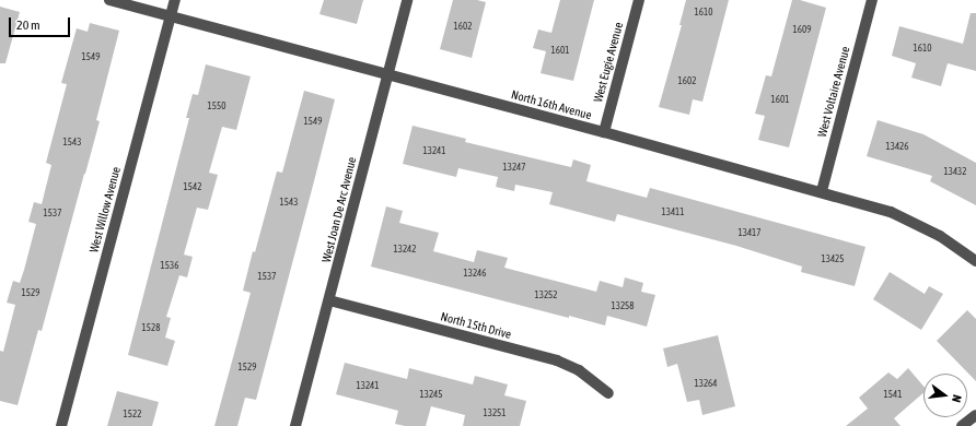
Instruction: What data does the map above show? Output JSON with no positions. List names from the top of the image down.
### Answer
{
  "streets": {
    "street": [
      "West Eugie Avenue",
      "West Voltaire Avenue",
      "North 16th Avenue",
      "West Willow Avenue",
      "West Joan De Arc Avenue",
      "North 15th Drive"
    ]
  },
  "crossings": [
    ["West Eugie Avenue", "North 16th Avenue"],
    ["West Voltaire Avenue", "North 16th Avenue"],
    ["North 16th Avenue", "West Willow Avenue"],
    ["North 16th Avenue", "West Joan De Arc Avenue"],
    ["West Joan De Arc Avenue", "North 15th Drive"]
  ],
  "house_numbers": [
    "1610",
    "1602",
    "1609",
    "1610",
    "1601",
    "1549",
    "1602",
    "1601",
    "1550",
    "1549",
    "1543",
    "13426",
    "13241",
    "13247",
    "13432",
    "1542",
    "1543",
    "13411",
    "1537",
    "13417",
    "13242",
    "13425",
    "1536",
    "13246",
    "1537",
    "1529",
    "13252",
    "13258",
    "1528",
    "1529",
    "13264",
    "13241",
    "13245",
    "1541",
    "13251",
    "1522"
  ],
  "scale_bar": "20 m",
  "north": "right"
}
